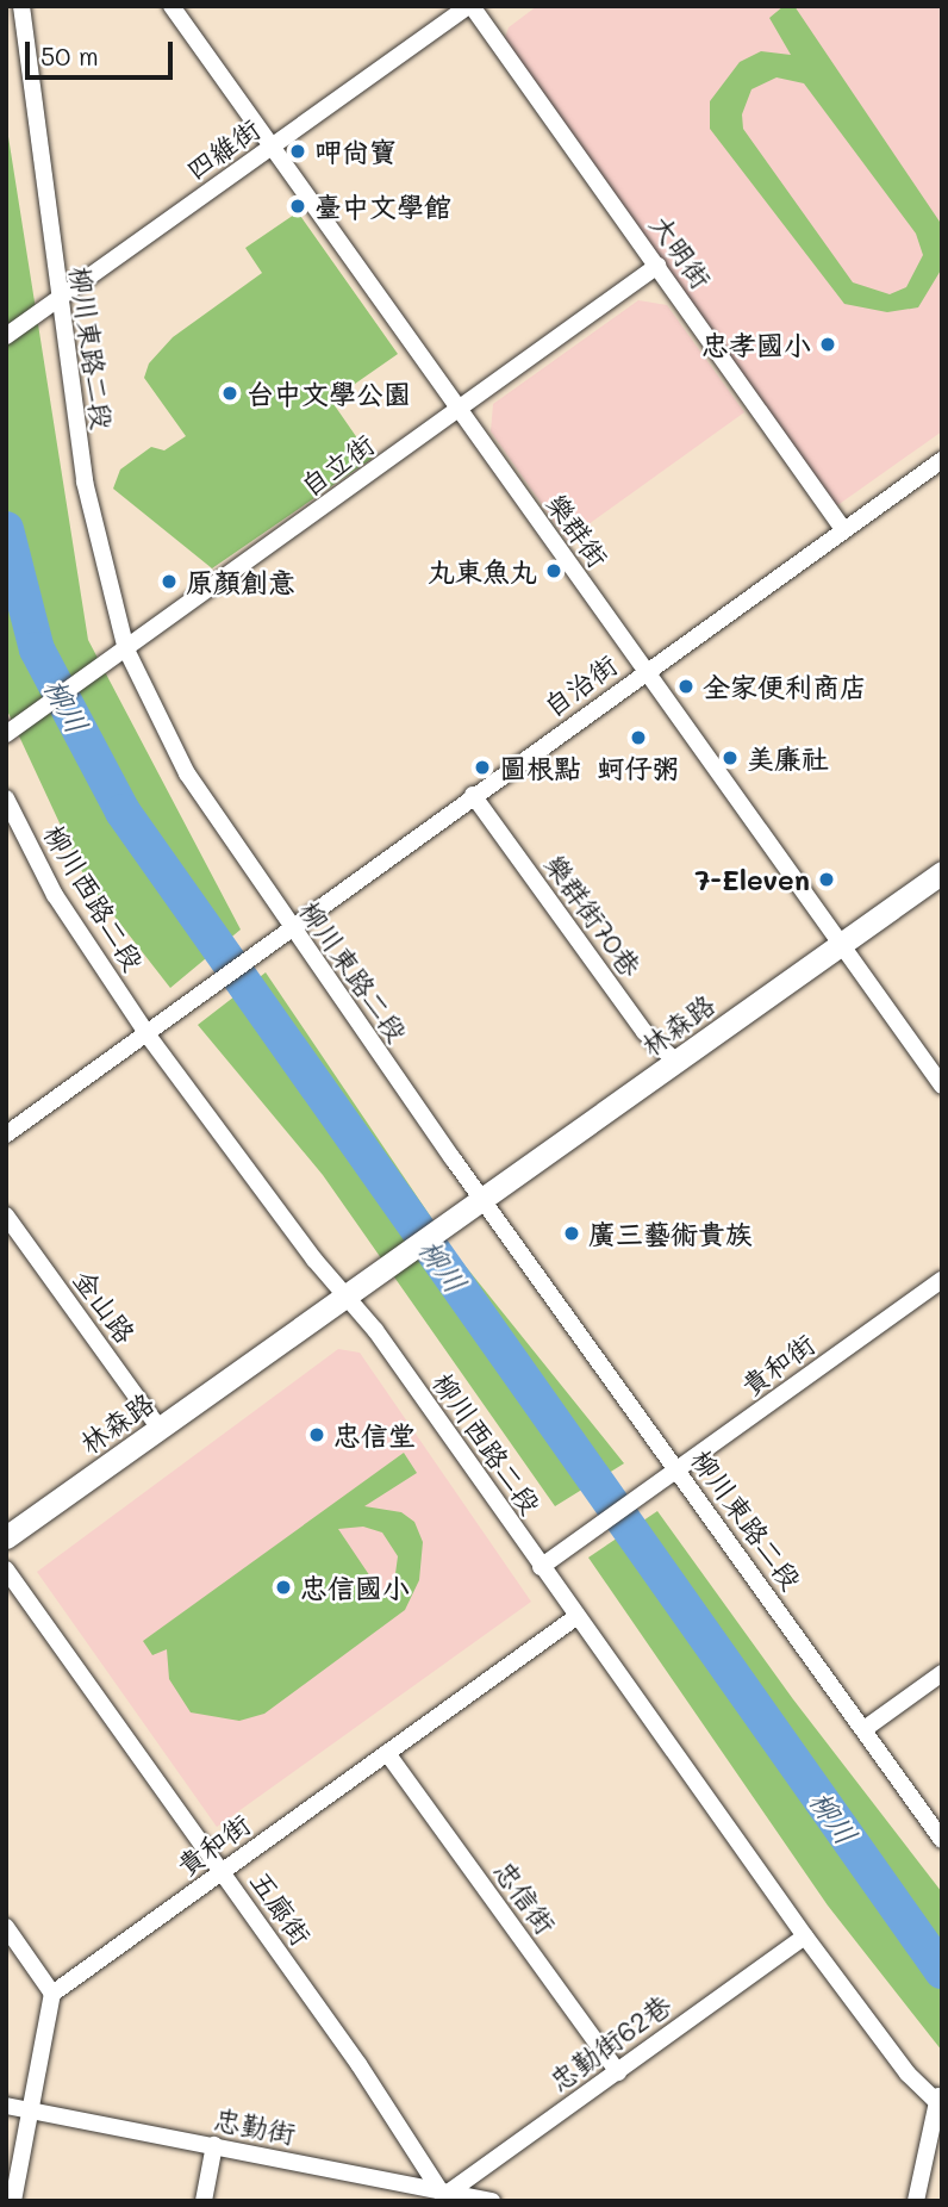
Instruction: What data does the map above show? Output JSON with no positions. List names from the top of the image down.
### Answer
{
  "streets": {
    "main road": ["林森路"],
    "street": [
      "四維街",
      "大明街",
      "柳川東路二段",
      "自立街",
      "樂群街",
      "自治街",
      "柳川西路二段",
      "樂群街70巷",
      "金山路",
      "貴和街",
      "忠信街",
      "五廊街",
      "忠勤街62巷",
      "忠勤街"
    ]
  },
  "crossings": [
    ["四維街", "大明街"],
    ["四維街", "柳川東路二段"],
    ["四維街", "樂群街"],
    ["大明街", "自立街"],
    ["大明街", "自治街"],
    ["柳川東路二段", "自立街"],
    ["柳川東路二段", "自治街"],
    ["柳川東路二段", "林森路"],
    ["柳川東路二段", "貴和街"],
    ["自立街", "樂群街"],
    ["樂群街", "自治街"],
    ["樂群街", "林森路"],
    ["自治街", "柳川西路二段"],
    ["自治街", "樂群街70巷"],
    ["柳川西路二段", "林森路"],
    ["柳川西路二段", "貴和街"],
    ["柳川西路二段", "忠勤街62巷"],
    ["樂群街70巷", "林森路"],
    ["林森路", "金山路"],
    ["貴和街", "忠信街"],
    ["貴和街", "五廊街"],
    ["忠信街", "忠勤街62巷"],
    ["五廊街", "忠勤街62巷"],
    ["五廊街", "忠勤街"],
    ["忠勤街62巷", "忠勤街"]
  ],
  "water": ["柳川"],
  "places": [
    "呷尚寶",
    "臺中文學館",
    "忠孝國小",
    "台中文學公園",
    "丸東魚丸",
    "原顏創意",
    "全家便利商店",
    "蚵仔粥",
    "美廉社",
    "圖根點",
    "7-Eleven",
    "廣三藝術貴族",
    "忠信堂",
    "忠信國小"
  ],
  "scale_bar": "50 m"
}
